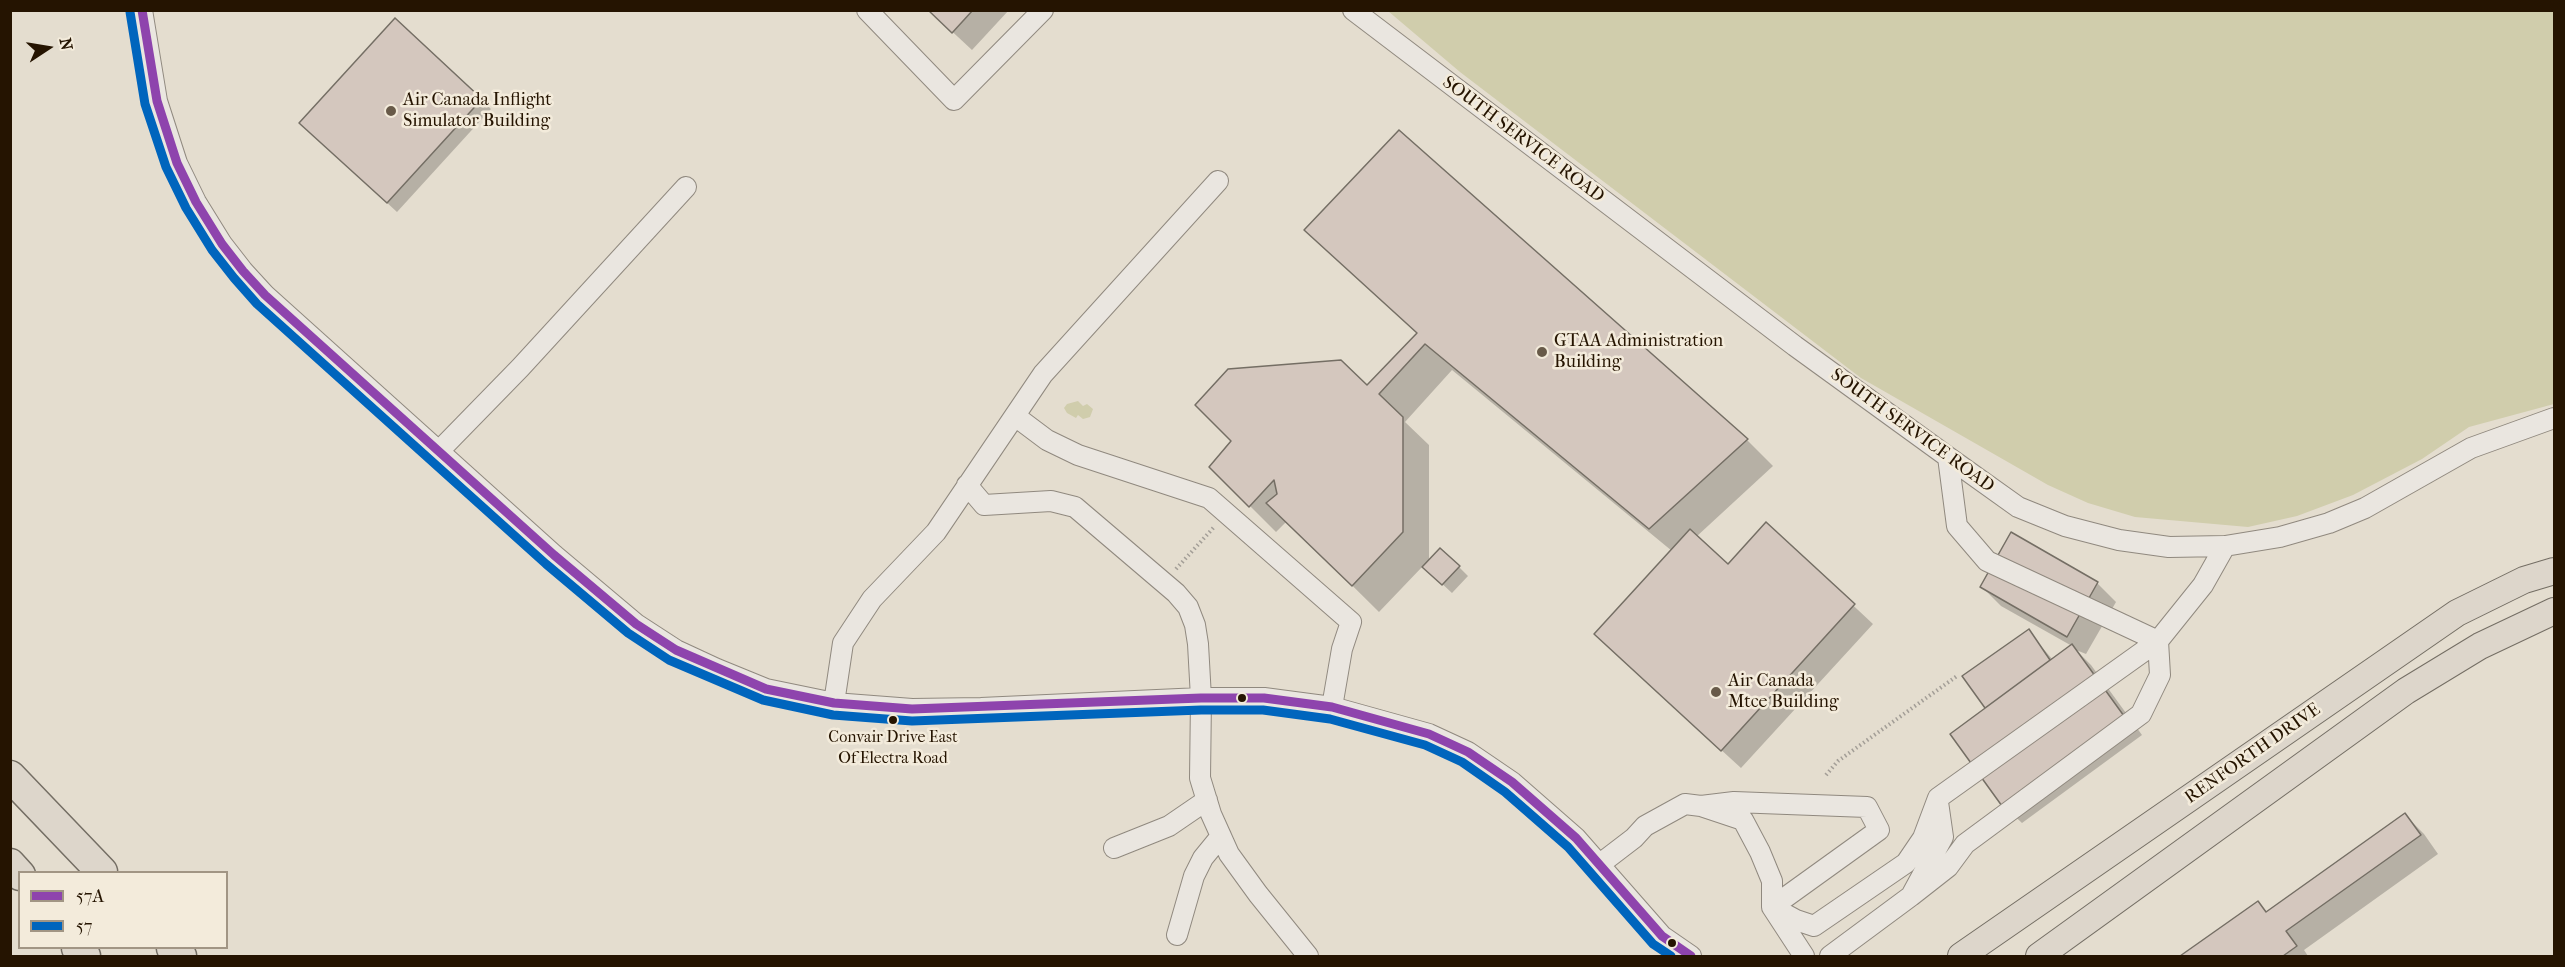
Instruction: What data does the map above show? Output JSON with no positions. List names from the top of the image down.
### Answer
{
  "streets": {
    "main road": ["RENFORTH DRIVE"],
    "street": ["SOUTH SERVICE ROAD"]
  },
  "places": [
    "Air Canada Inflight Simulator Building",
    "GTAA Administration Building",
    "Air Canada Mtce Building",
    "Convair Drive East Of Electra Road"
  ],
  "lines": ["transit line 57A", "transit line 57"],
  "legend": ["57A", "57"],
  "north": "right"
}
